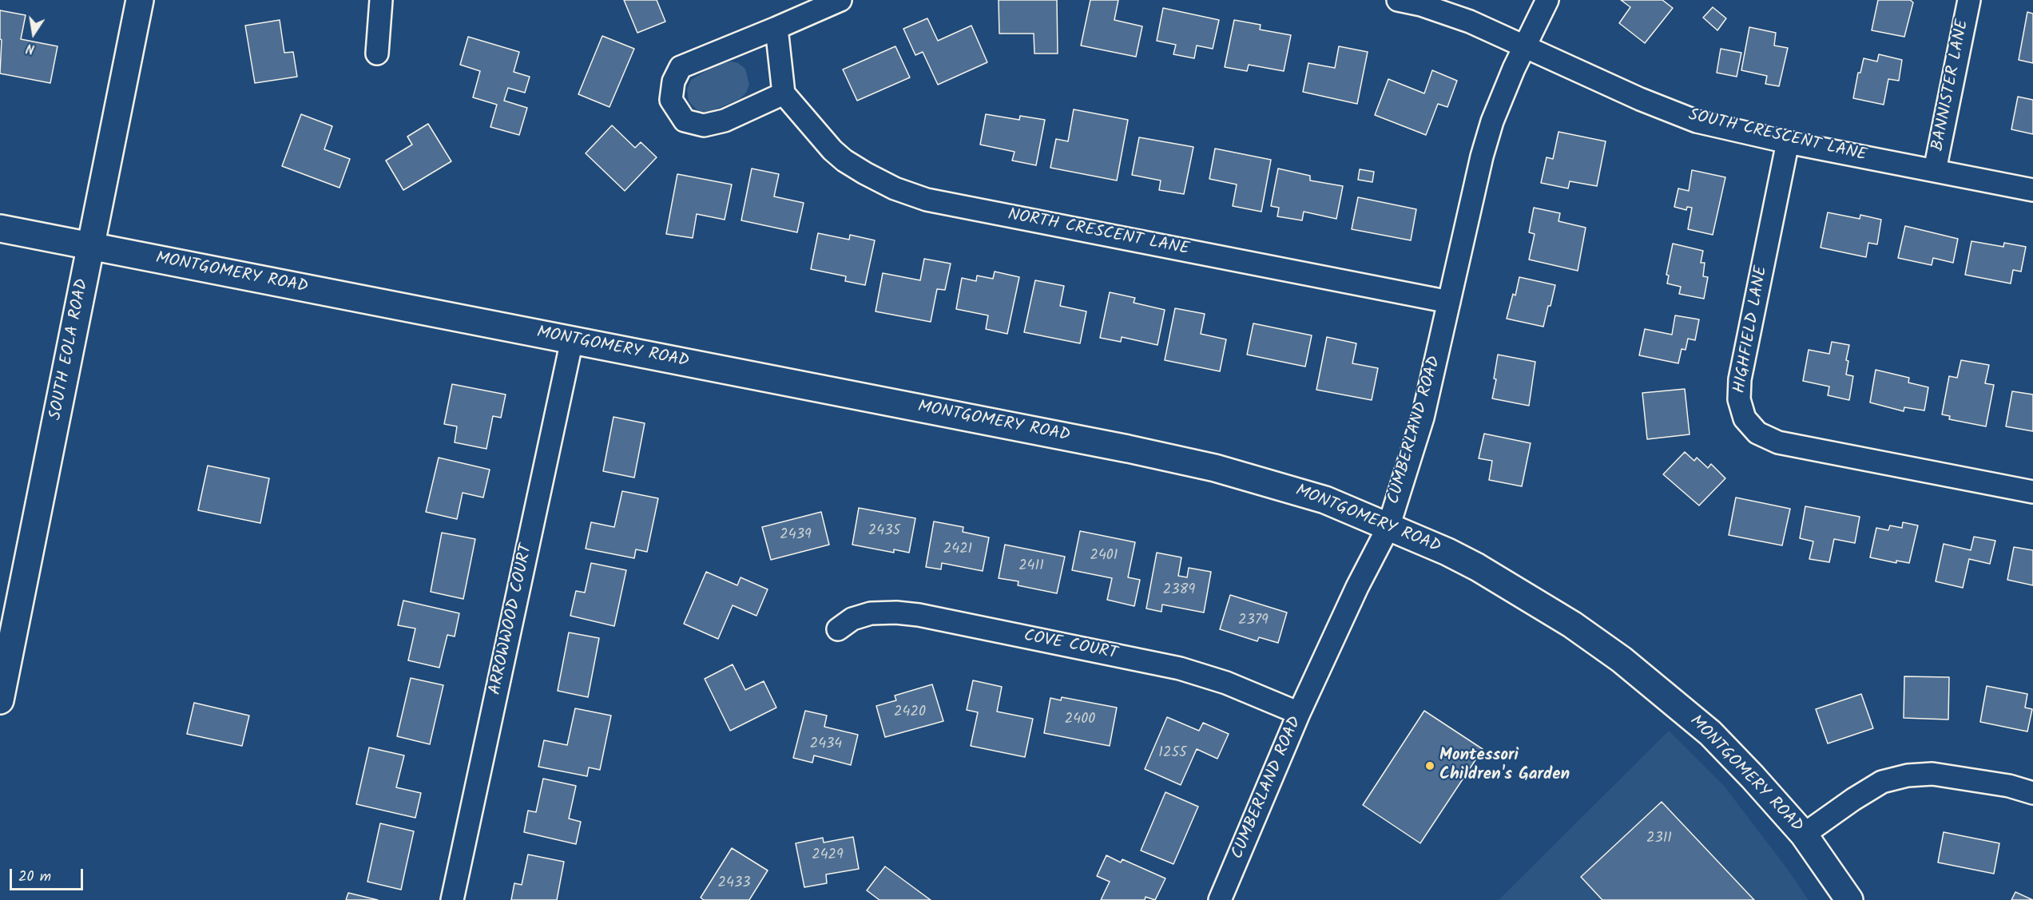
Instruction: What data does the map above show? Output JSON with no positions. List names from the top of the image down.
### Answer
{
  "streets": {
    "street": [
      "BANNISTER LANE",
      "SOUTH CRESCENT LANE",
      "NORTH CRESCENT LANE",
      "MONTGOMERY ROAD",
      "HIGHFIELD LANE",
      "SOUTH EOLA ROAD",
      "CUMBERLAND ROAD",
      "ARROWWOOD COURT",
      "COVE COURT"
    ]
  },
  "crossings": [
    ["BANNISTER LANE", "SOUTH CRESCENT LANE"],
    ["SOUTH CRESCENT LANE", "HIGHFIELD LANE"],
    ["SOUTH CRESCENT LANE", "CUMBERLAND ROAD"],
    ["NORTH CRESCENT LANE", "CUMBERLAND ROAD"],
    ["MONTGOMERY ROAD", "SOUTH EOLA ROAD"],
    ["MONTGOMERY ROAD", "CUMBERLAND ROAD"],
    ["MONTGOMERY ROAD", "ARROWWOOD COURT"],
    ["CUMBERLAND ROAD", "COVE COURT"]
  ],
  "places": ["Montessori Children's Garden"],
  "house_numbers": [
    "2435",
    "2439",
    "2421",
    "2401",
    "2411",
    "2389",
    "2379",
    "2420",
    "2400",
    "2434",
    "1255",
    "2311",
    "2429",
    "2433"
  ],
  "scale_bar": "20 m",
  "north": "bottom"
}
